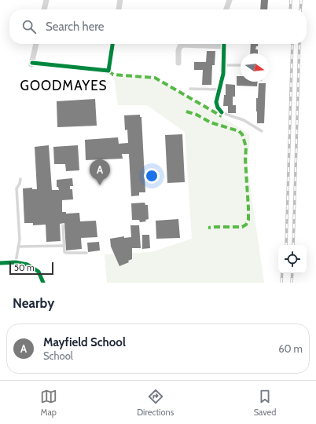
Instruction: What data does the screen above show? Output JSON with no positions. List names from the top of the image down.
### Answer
{
  "districts": ["GOODMAYES"],
  "scale_bar": "50 m",
  "north": "right",
  "page": {
    "search": "Search here",
    "pins": "A",
    "scale": "50 m",
    "heading": "Nearby",
    "list": [
      {
        "mark": "A",
        "name": "Mayfield School",
        "note": "School",
        "value": "60 m"
      }
    ],
    "nav": ["Map", "Directions", "Saved"]
  }
}
